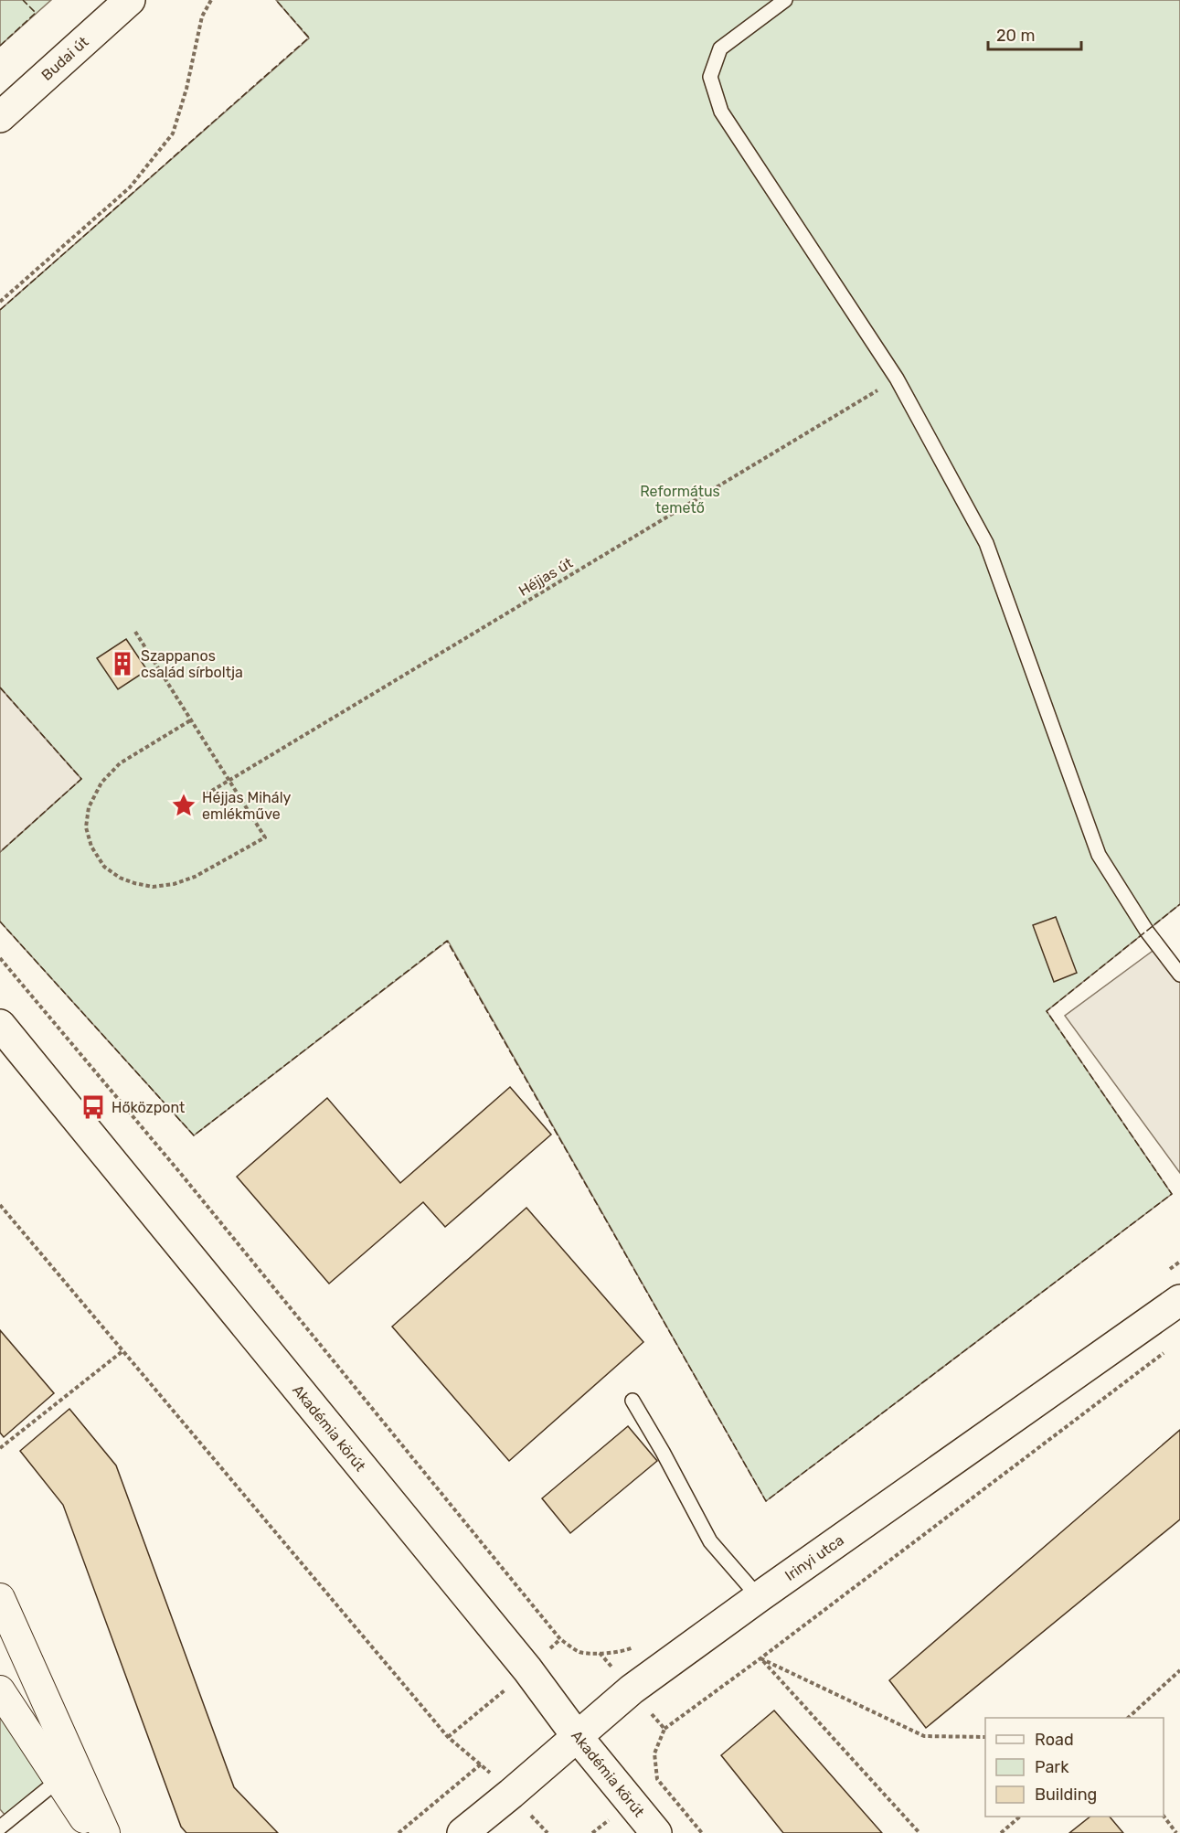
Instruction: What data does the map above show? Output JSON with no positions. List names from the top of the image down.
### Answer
{
  "streets": {
    "street": ["Budai út", "Akadémia körút", "Irinyi utca"],
    "path": ["Héjjas út"]
  },
  "crossings": [
    ["Akadémia körút", "Irinyi utca"]
  ],
  "parks": ["Református temető"],
  "places": {
    "building": ["Szappanos család sírboltja"],
    "place": ["Héjjas Mihály emlékműve"],
    "bus stop": ["Hőközpont"]
  },
  "legend": ["Road", "Park", "Building"],
  "scale_bar": "20 m"
}
